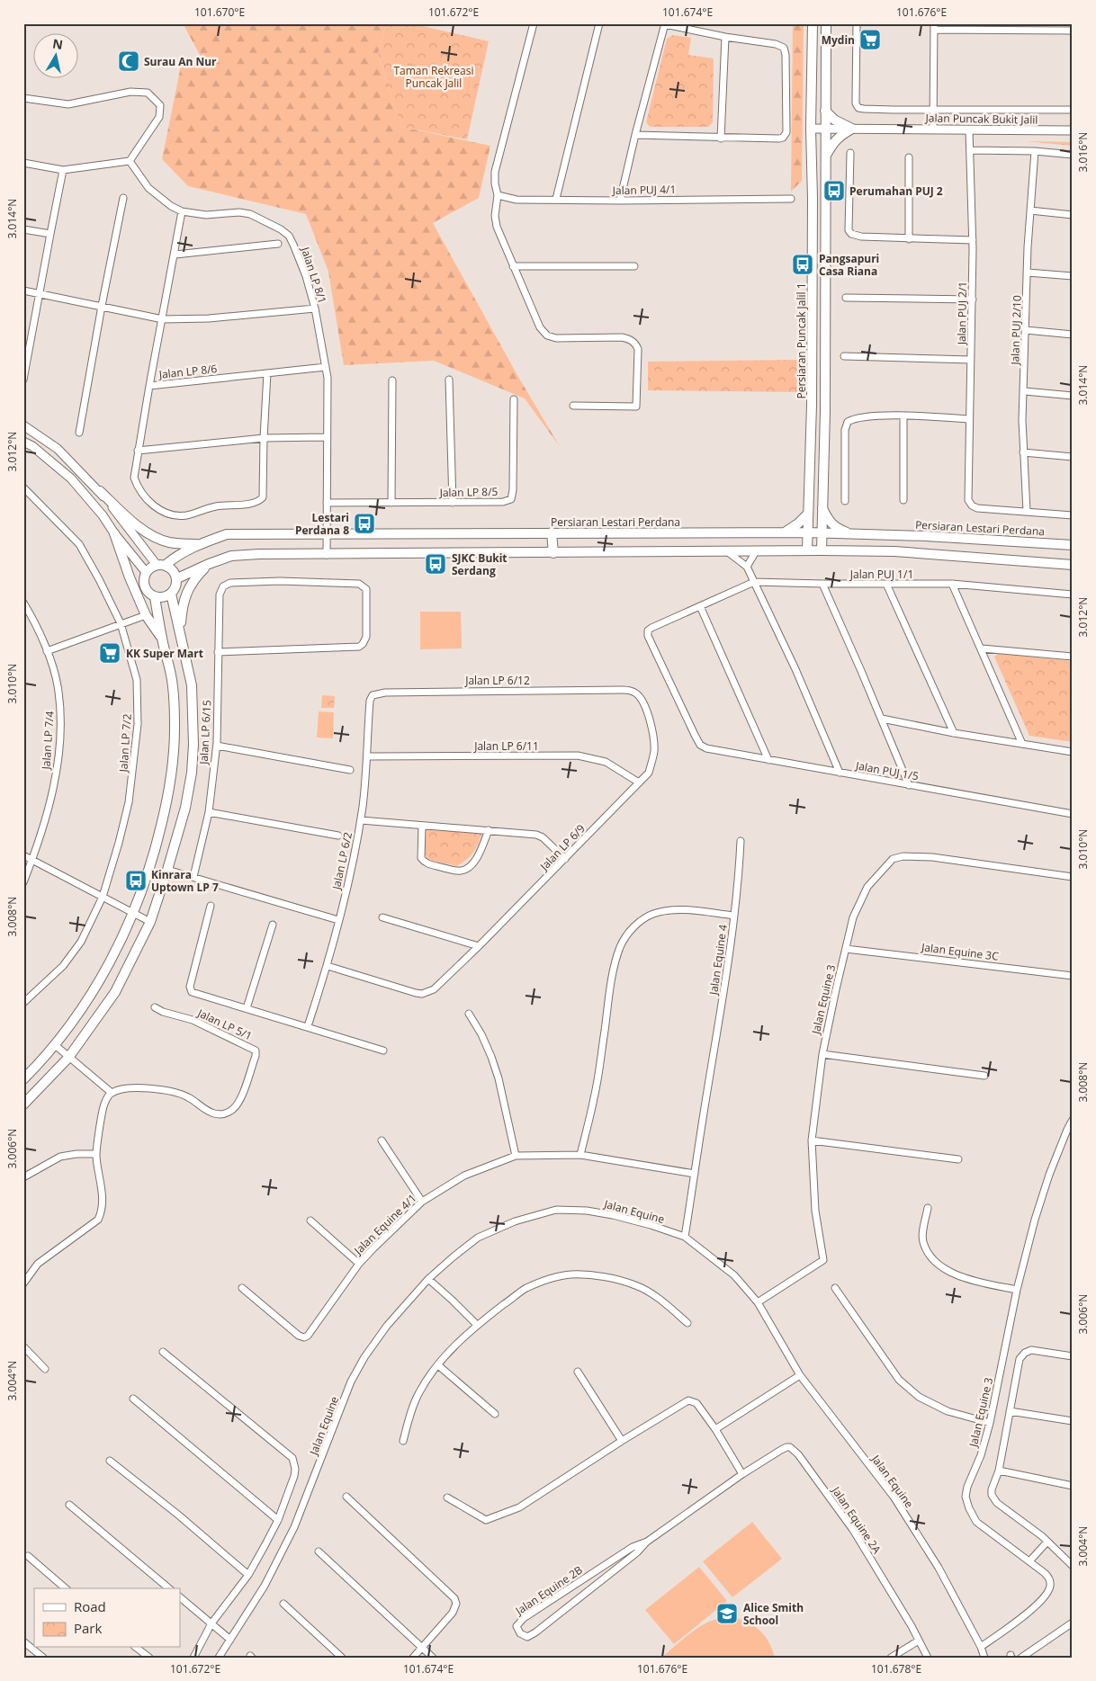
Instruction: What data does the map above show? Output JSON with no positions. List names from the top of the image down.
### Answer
{
  "streets": {
    "main road": ["Persiaran Puncak Jalil 1", "Persiaran Lestari Perdana"],
    "street": [
      "Jalan Puncak Bukit Jalil",
      "Jalan PUJ 4/1",
      "Jalan LP 8/1",
      "Jalan PUJ 2/1",
      "Jalan PUJ 2/10",
      "Jalan LP 8/6",
      "Jalan LP 8/5",
      "Jalan PUJ 1/1",
      "Jalan LP 6/12",
      "Jalan LP 6/15",
      "Jalan LP 7/4",
      "Jalan LP 7/2",
      "Jalan LP 6/11",
      "Jalan PUJ 1/5",
      "Jalan LP 6/9",
      "Jalan LP 6/2",
      "Jalan Equine 3C",
      "Jalan Equine 4",
      "Jalan Equine 3",
      "Jalan LP 5/1",
      "Jalan Equine",
      "Jalan Equine 4/1",
      "Jalan Equine 2A",
      "Jalan Equine 2B"
    ]
  },
  "crossings": [
    ["Jalan Puncak Bukit Jalil", "Jalan PUJ 2/1"],
    ["Jalan Puncak Bukit Jalil", "Persiaran Puncak Jalil 1"],
    ["Jalan LP 8/1", "Jalan LP 8/6"],
    ["Jalan LP 8/1", "Jalan LP 8/5"],
    ["Jalan LP 8/1", "Persiaran Lestari Perdana"],
    ["Jalan PUJ 2/1", "Jalan PUJ 2/10"],
    ["Persiaran Puncak Jalil 1", "Persiaran Lestari Perdana"],
    ["Jalan PUJ 1/1", "Jalan PUJ 1/5"],
    ["Jalan LP 6/12", "Jalan LP 6/9"],
    ["Jalan LP 6/12", "Jalan LP 6/2"],
    ["Jalan LP 6/11", "Jalan LP 6/9"],
    ["Jalan LP 6/11", "Jalan LP 6/2"],
    ["Jalan LP 6/9", "Jalan LP 6/2"],
    ["Jalan Equine 3C", "Jalan Equine 3"],
    ["Jalan Equine 4", "Jalan Equine"],
    ["Jalan Equine 4", "Jalan Equine 4/1"],
    ["Jalan Equine 3", "Jalan Equine"],
    ["Jalan Equine 2A", "Jalan Equine 2B"]
  ],
  "parks": ["Taman Rekreasi Puncak Jalil"],
  "places": {
    "supermarket": ["Mydin", "KK Super Mart"],
    "mosque": ["Surau An Nur"],
    "bus stop": [
      "Perumahan PUJ 2",
      "Pangsapuri Casa Riana",
      "Lestari Perdana 8",
      "SJKC Bukit Serdang",
      "Kinrara Uptown LP 7"
    ],
    "school or university": ["Alice Smith School"]
  },
  "legend": ["Road", "Park"],
  "north": "top",
  "coordinates": [
    "101.670°E",
    "101.672°E",
    "101.674°E",
    "101.676°E",
    "3.016°N",
    "3.014°N",
    "3.012°N",
    "3.010°N",
    "3.008°N",
    "3.006°N",
    "3.004°N",
    "101.678°E"
  ]
}
